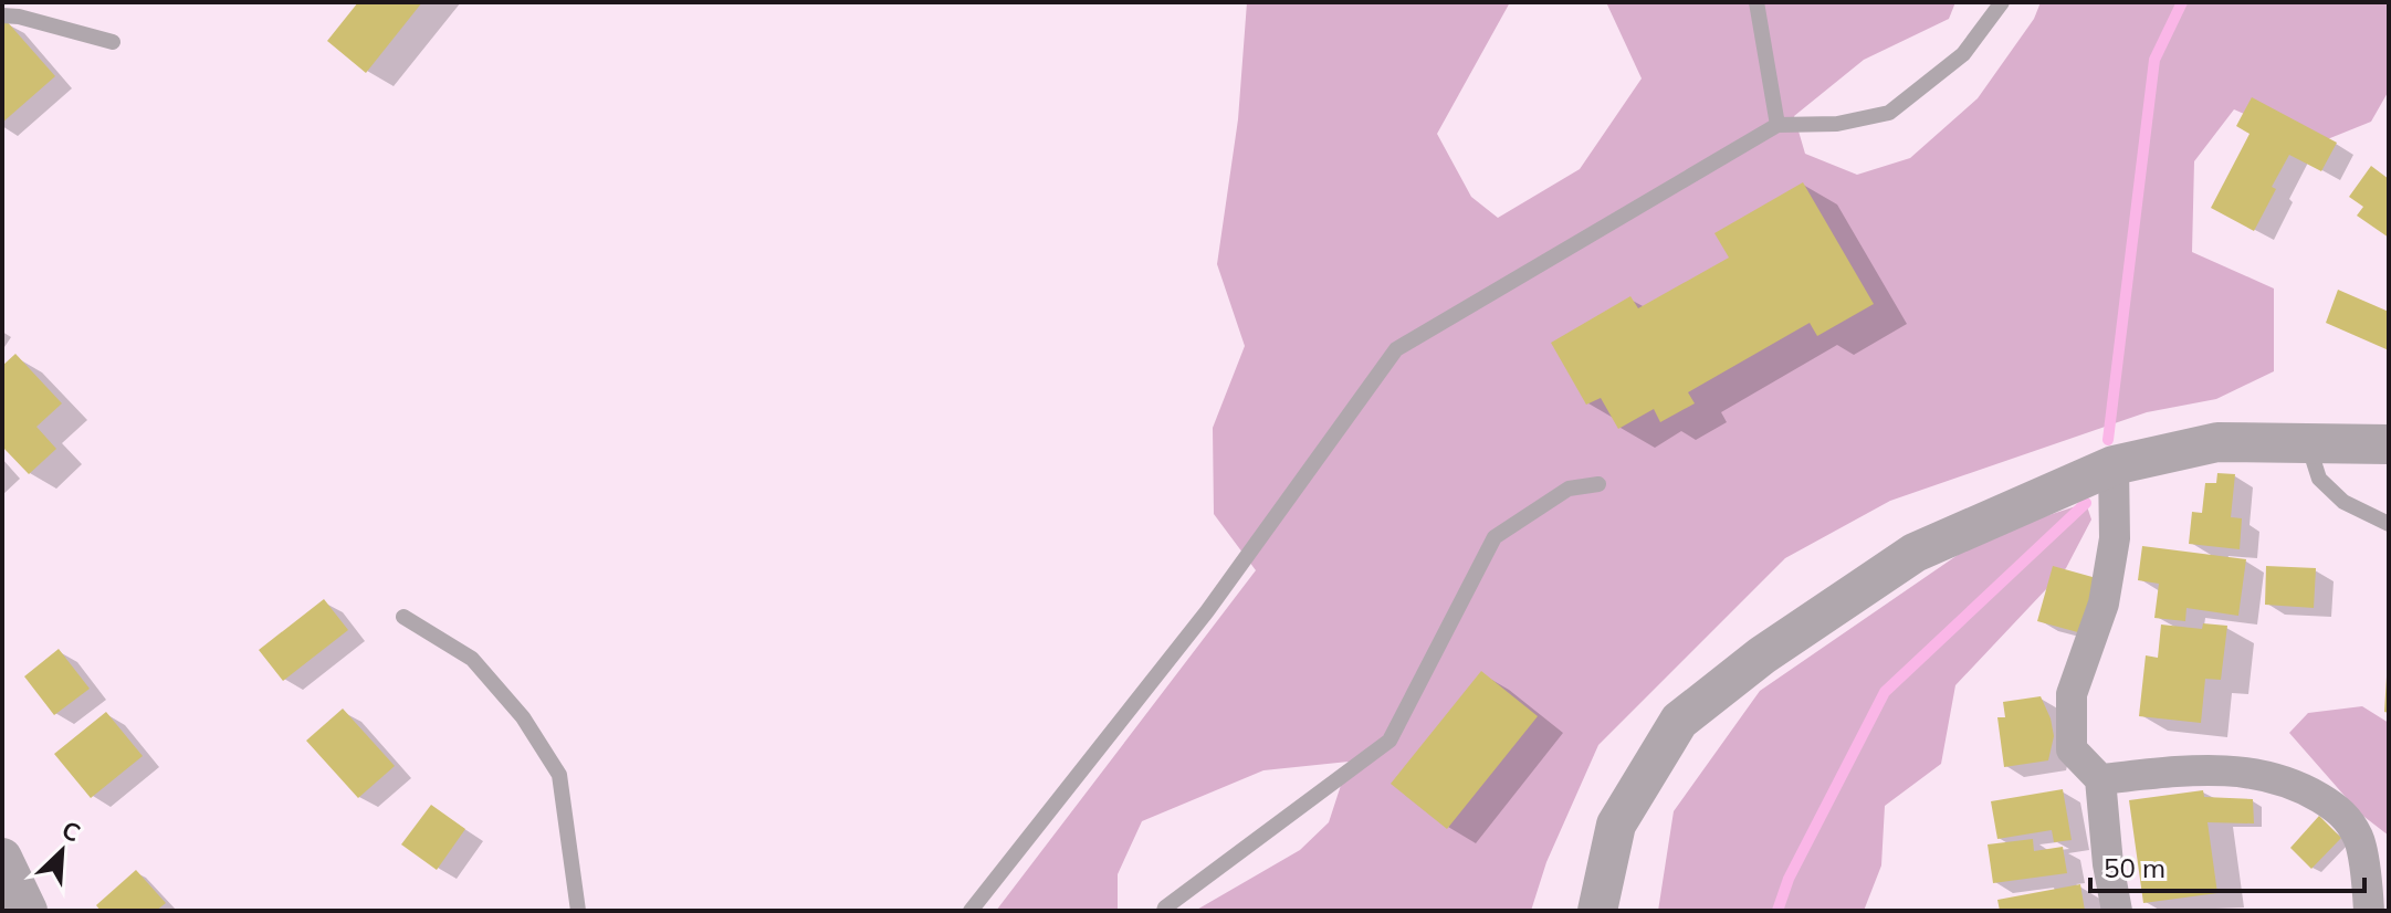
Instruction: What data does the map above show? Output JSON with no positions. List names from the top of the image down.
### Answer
{
  "scale_bar": "50 m",
  "north": "top right"
}
